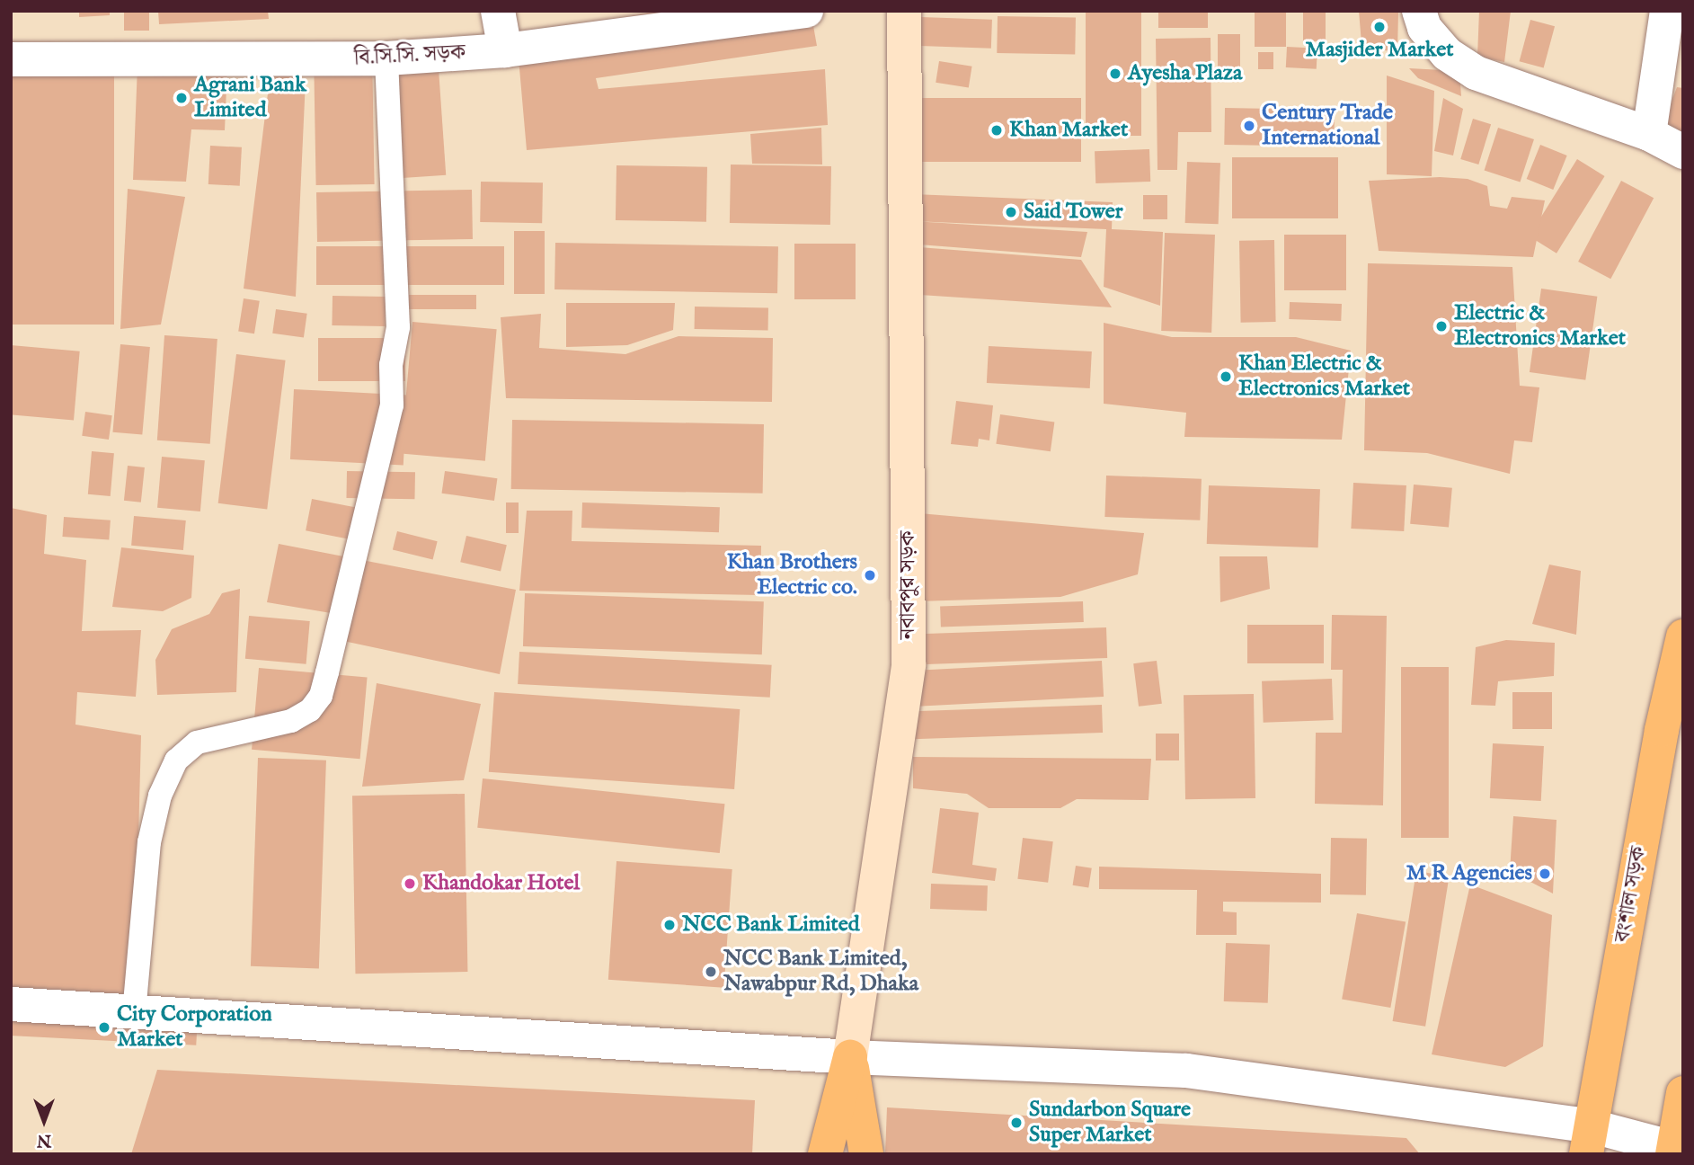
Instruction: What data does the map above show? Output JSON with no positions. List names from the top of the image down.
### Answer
{
  "streets": {
    "main road": ["নবাবপুর সড়ক", "বংশাল সড়ক"],
    "street": ["বি.সি.সি. সড়ক"]
  },
  "places": [
    "Masjider Market",
    "Ayesha Plaza",
    "Agrani Bank Limited",
    "Century Trade International",
    "Khan Market",
    "Said Tower",
    "Electric & Electronics Market",
    "Khan Electric & Electronics Market",
    "Khan Brothers Electric co.",
    "M R Agencies",
    "Khandokar Hotel",
    "NCC Bank Limited",
    "NCC Bank Limited, Nawabpur Rd, Dhaka",
    "City Corporation Market",
    "Sundarbon Square Super Market"
  ],
  "north": "bottom"
}
